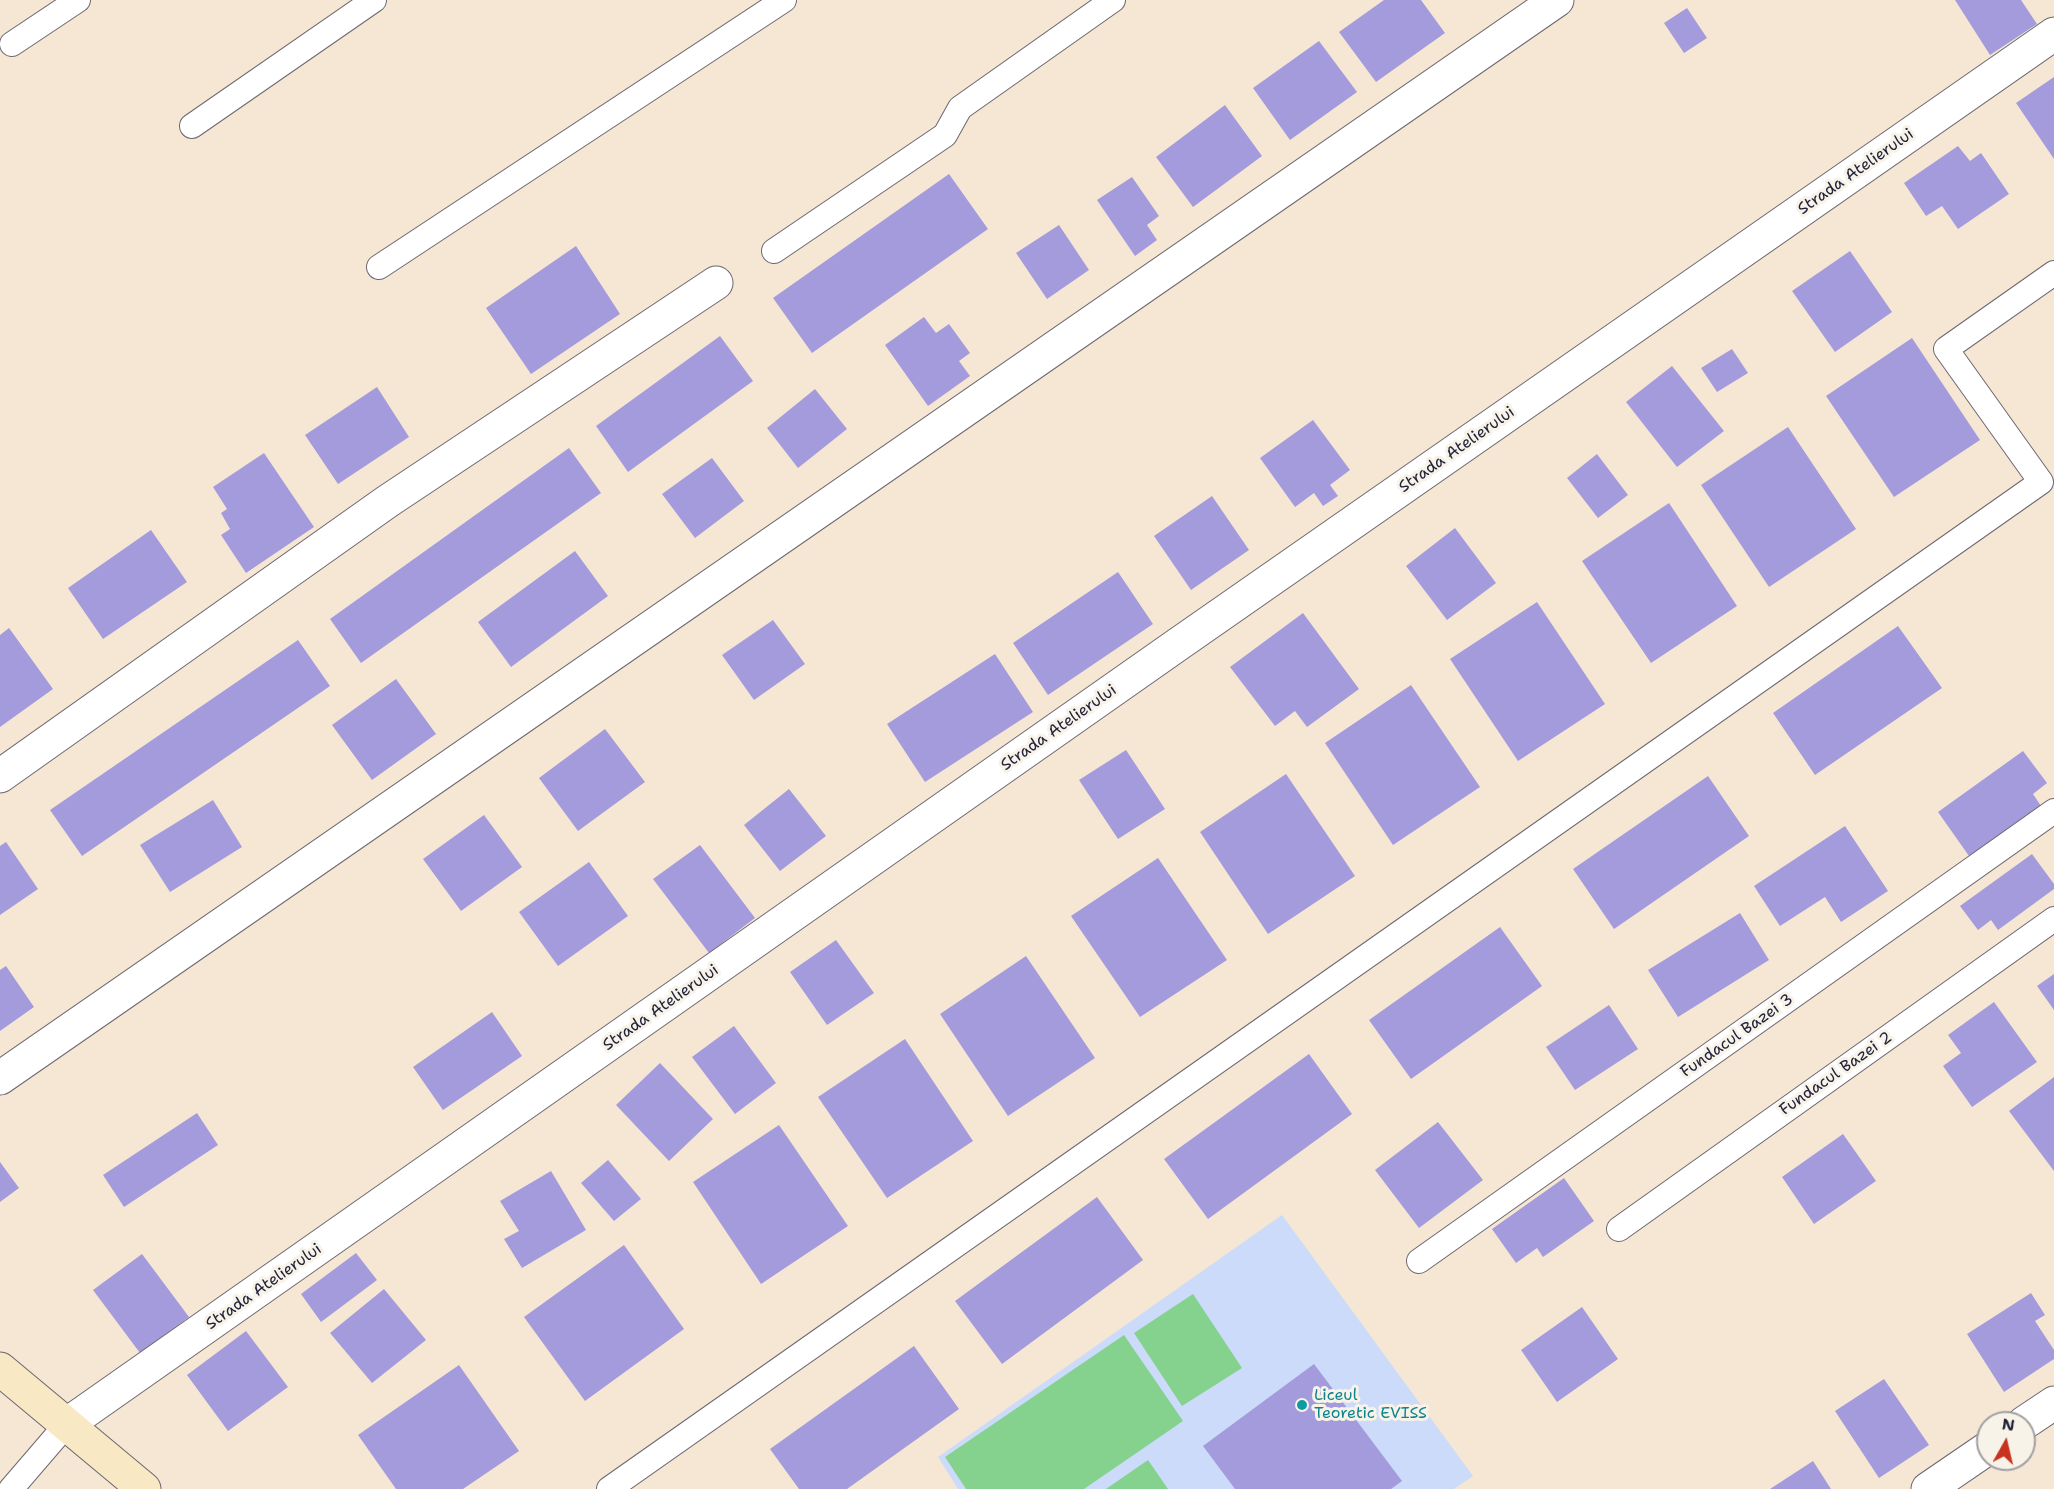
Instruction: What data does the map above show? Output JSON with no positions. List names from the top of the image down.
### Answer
{
  "streets": {
    "street": ["Strada Atelierului"],
    "lane": ["Fundacul Bazei 3", "Fundacul Bazei 2"]
  },
  "places": ["Liceul Teoretic EVISS"],
  "north": "top"
}
